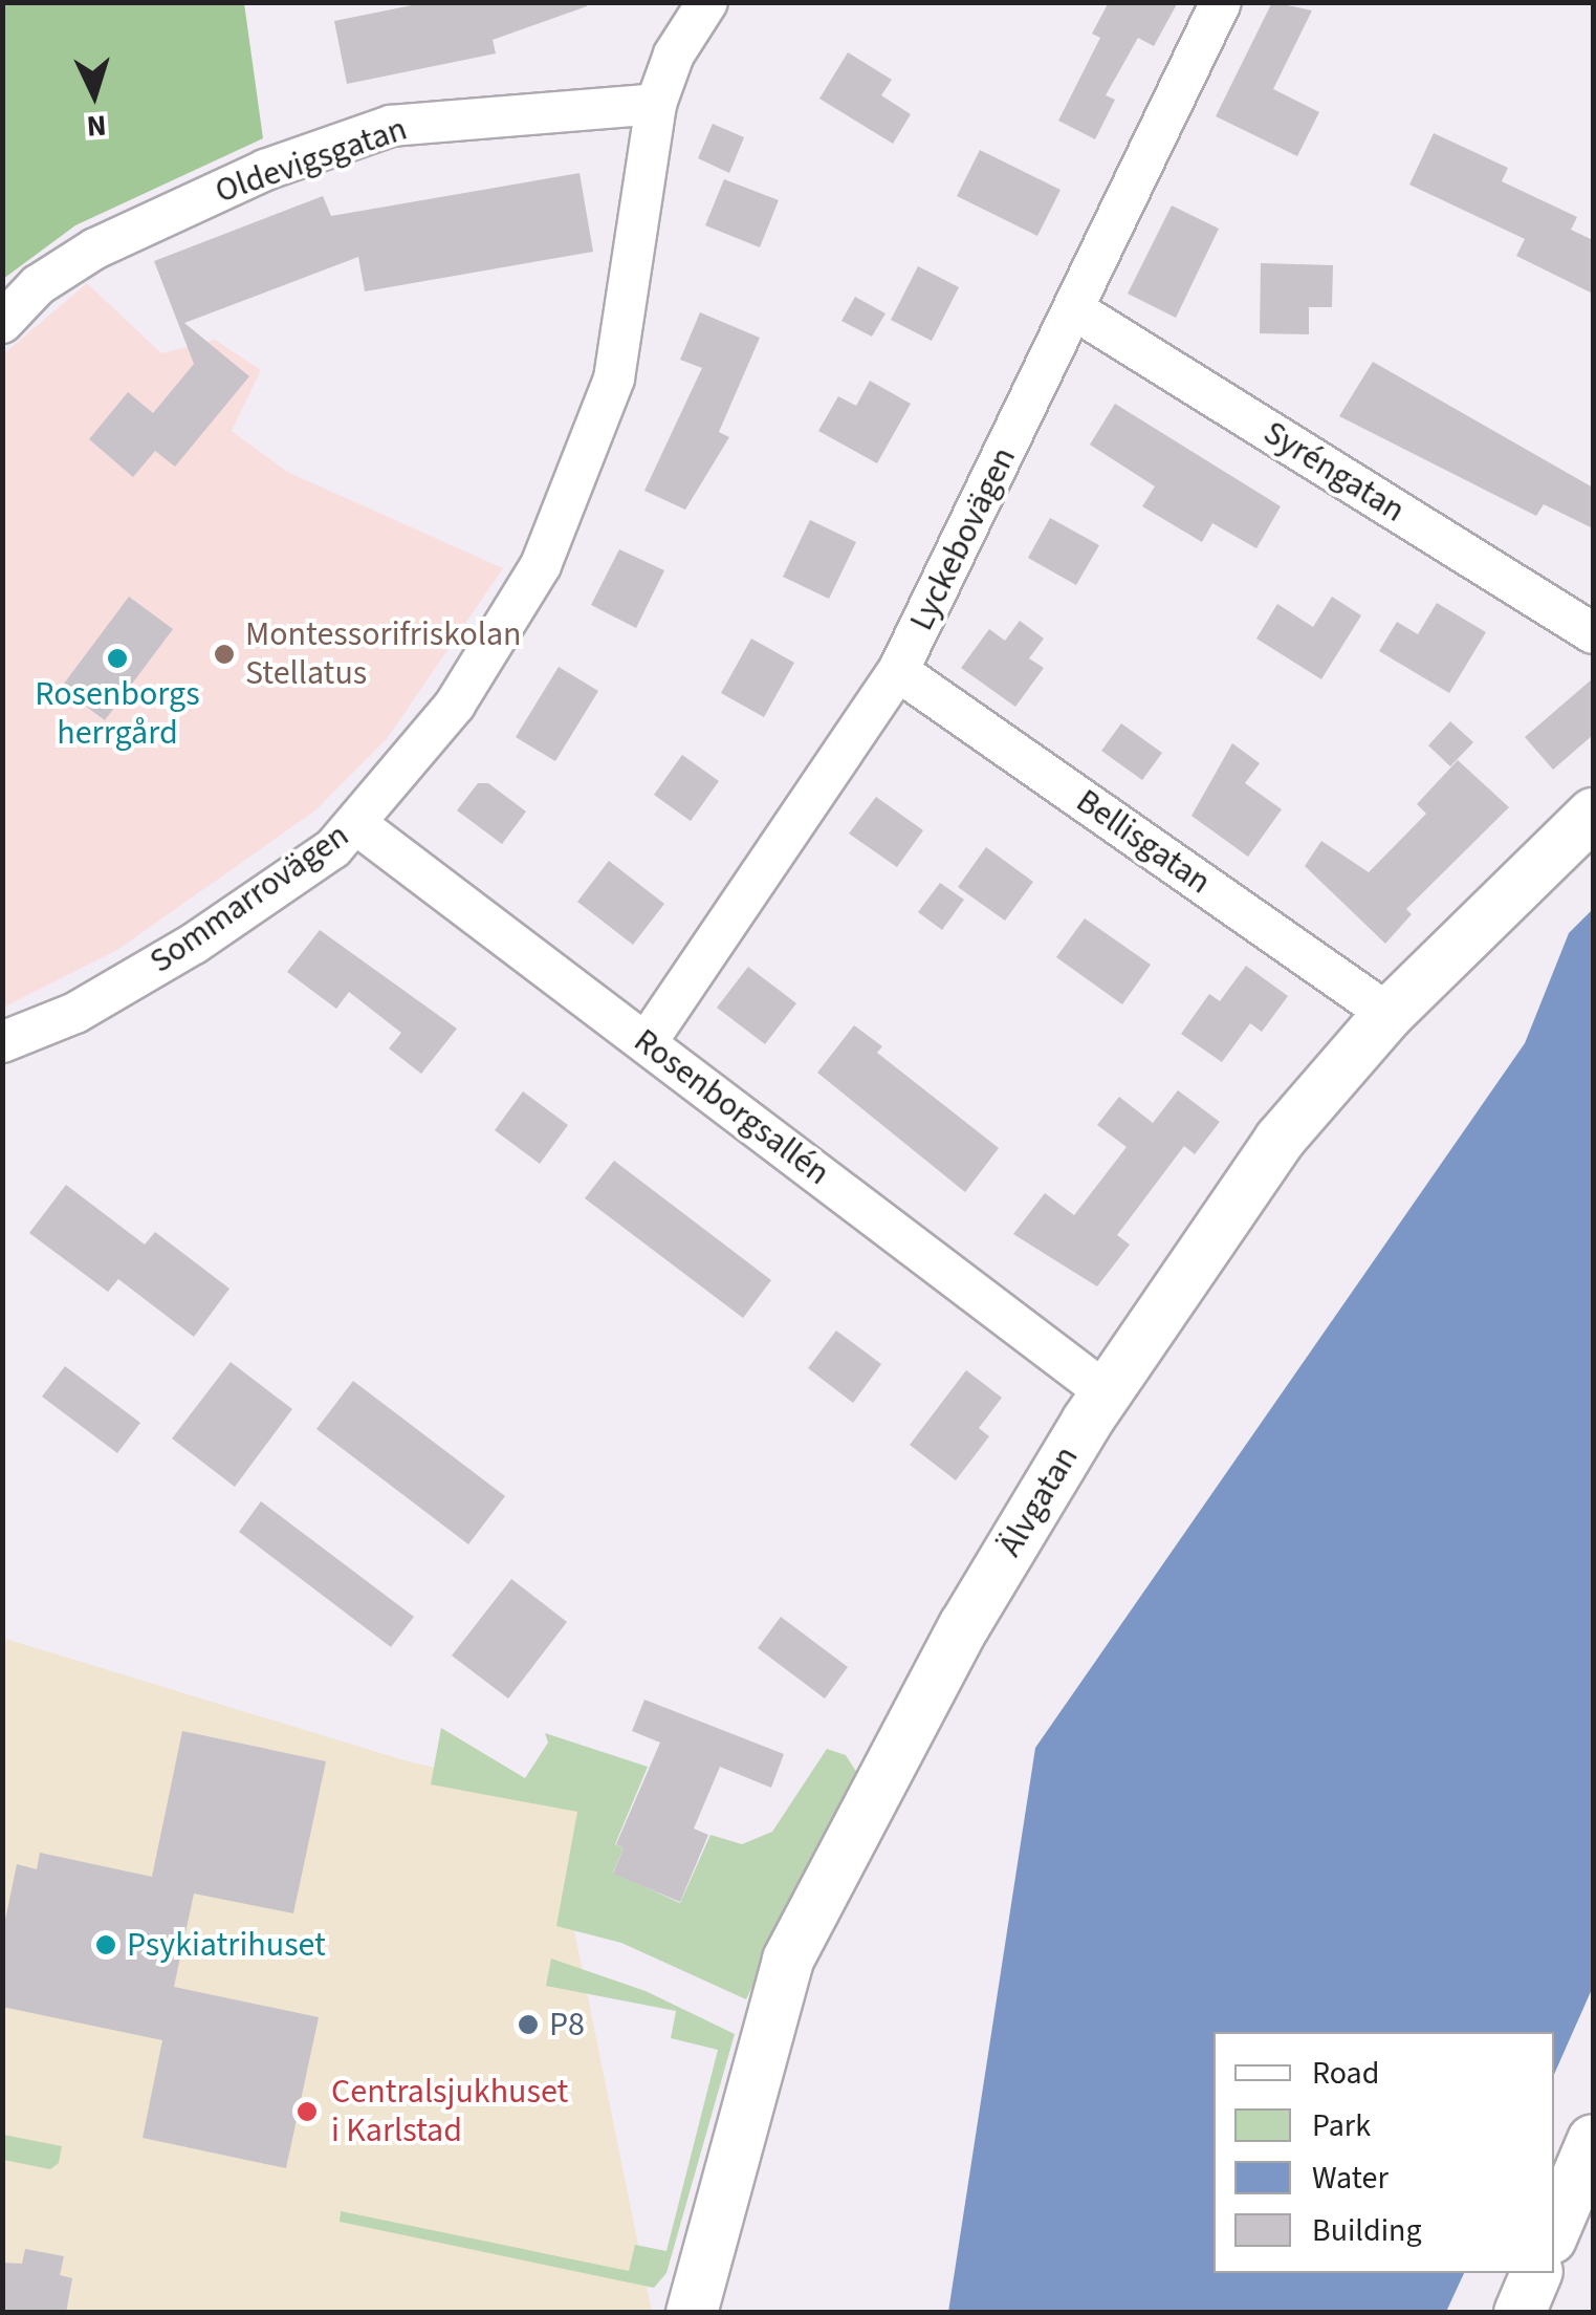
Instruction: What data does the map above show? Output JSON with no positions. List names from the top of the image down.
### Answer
{
  "streets": {
    "street": [
      "Oldevigsgatan",
      "Syréngatan",
      "Lyckebovägen",
      "Bellisgatan",
      "Sommarrovägen",
      "Rosenborgsallén",
      "Älvgatan"
    ]
  },
  "crossings": [
    ["Oldevigsgatan", "Sommarrovägen"],
    ["Syréngatan", "Lyckebovägen"],
    ["Lyckebovägen", "Bellisgatan"],
    ["Lyckebovägen", "Rosenborgsallén"],
    ["Bellisgatan", "Älvgatan"],
    ["Sommarrovägen", "Rosenborgsallén"],
    ["Rosenborgsallén", "Älvgatan"]
  ],
  "places": [
    "Montessorifriskolan Stellatus",
    "Rosenborgs herrgård",
    "Psykiatrihuset",
    "P8",
    "Centralsjukhuset i Karlstad"
  ],
  "legend": [
    "Road",
    "Park",
    "Water",
    "Building"
  ],
  "north": "bottom"
}
